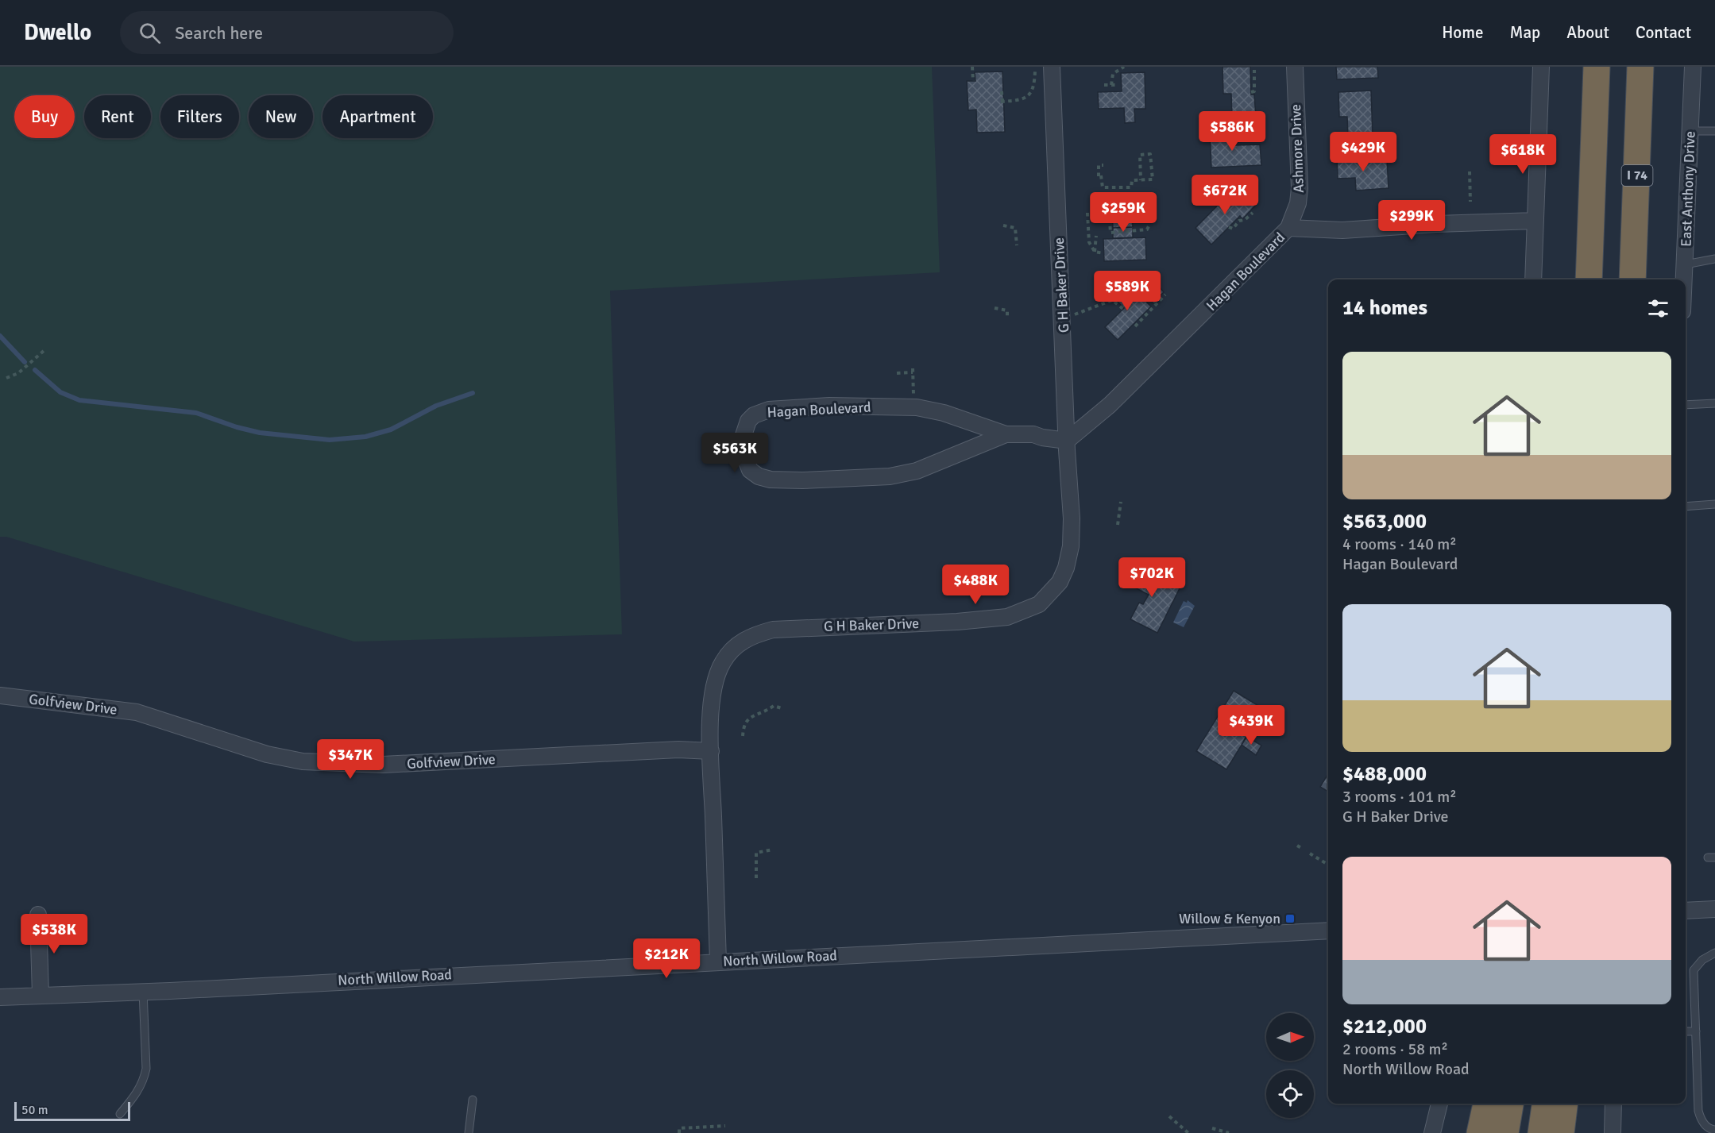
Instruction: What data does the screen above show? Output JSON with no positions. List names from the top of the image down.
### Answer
{
  "streets": {
    "highway": ["I 74"],
    "street": [
      "Ashmore Drive",
      "East Anthony Drive",
      "Hagan Boulevard",
      "G H Baker Drive",
      "Golfview Drive",
      "North Willow Road"
    ]
  },
  "crossings": [
    ["Ashmore Drive", "Hagan Boulevard"],
    ["Hagan Boulevard", "G H Baker Drive"],
    ["G H Baker Drive", "Golfview Drive"],
    ["G H Baker Drive", "North Willow Road"]
  ],
  "places": {
    "transit": ["Willow & Kenyon"]
  },
  "scale_bar": "50 m",
  "north": "right",
  "page": {
    "header": "Dwello",
    "search": "Search here",
    "nav": [
      "Home",
      "Map",
      "About",
      "Contact"
    ],
    "chip": [
      "Buy",
      "Rent",
      "Filters",
      "New",
      "Apartment"
    ],
    "price": [
      "$586K",
      "$429K",
      "$618K",
      "$672K",
      "$259K",
      "$299K",
      "$589K",
      "$563K",
      "$702K",
      "$488K",
      "$439K",
      "$347K",
      "$538K",
      "$212K"
    ],
    "heading": "14 homes",
    "list": [
      {
        "name": "$563,000",
        "note": "4 rooms · 140 m² · Hagan Boulevard"
      },
      {
        "name": "$488,000",
        "note": "3 rooms · 101 m² · G H Baker Drive"
      },
      {
        "name": "$212,000",
        "note": "2 rooms · 58 m² · North Willow Road"
      }
    ],
    "scale": "50 m"
  }
}
